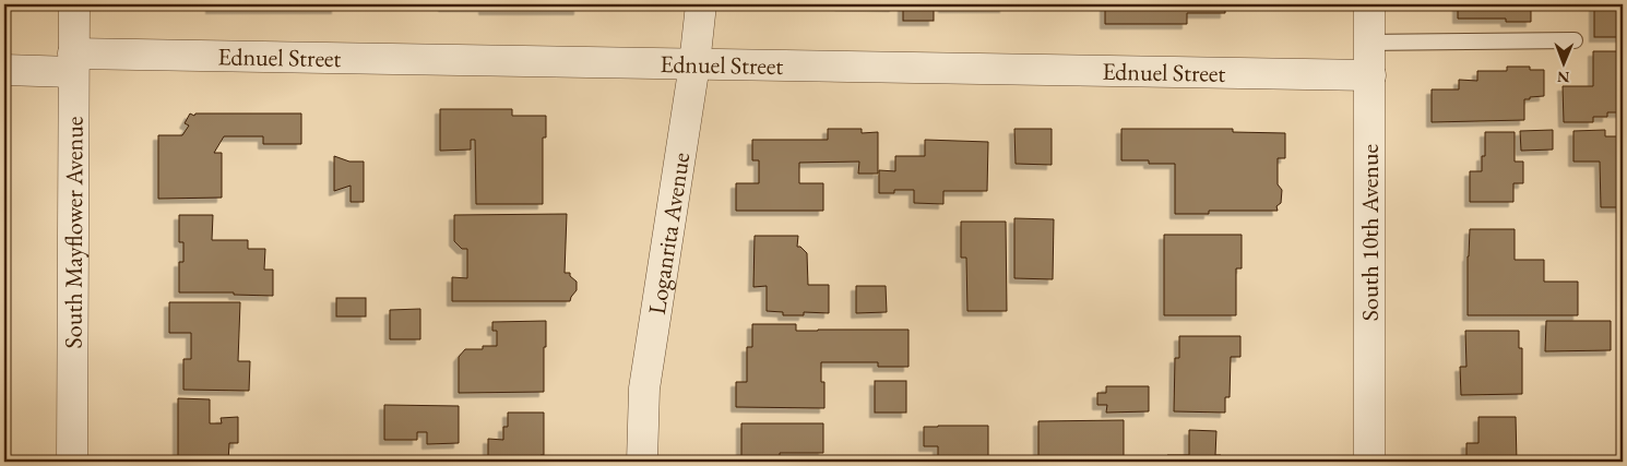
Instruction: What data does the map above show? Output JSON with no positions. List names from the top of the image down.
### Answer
{
  "streets": {
    "street": [
      "Ednuel Street",
      "South Mayflower Avenue",
      "Loganrita Avenue",
      "South 10th Avenue"
    ]
  },
  "crossings": [
    ["Ednuel Street", "South Mayflower Avenue"],
    ["Ednuel Street", "Loganrita Avenue"],
    ["Ednuel Street", "South 10th Avenue"]
  ],
  "north": "bottom"
}
